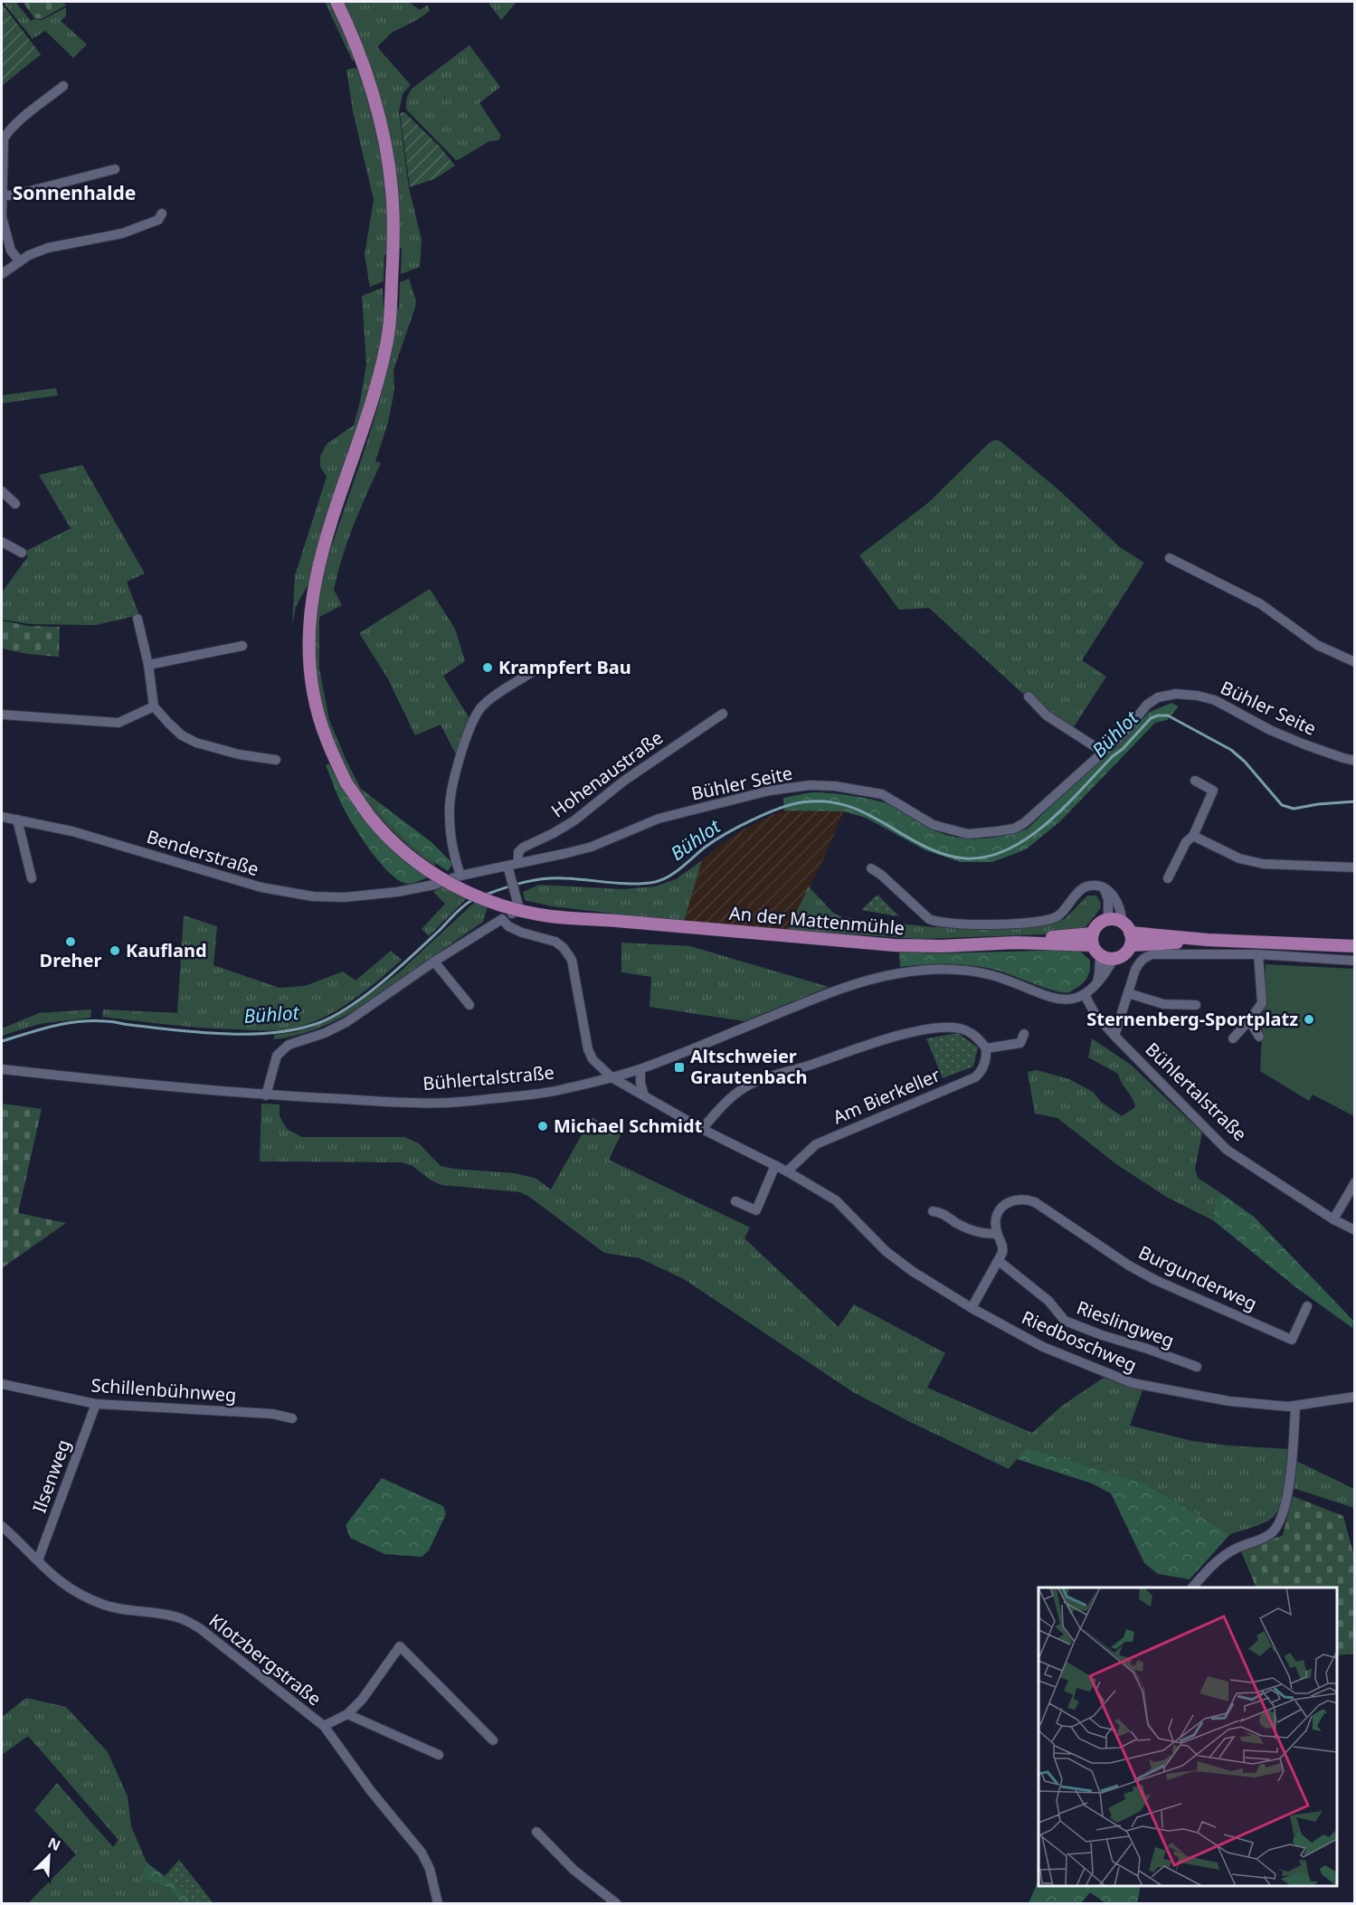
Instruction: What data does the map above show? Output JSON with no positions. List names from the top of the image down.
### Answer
{
  "streets": {
    "main road": ["An der Mattenmühle"],
    "street": [
      "Bühler Seite",
      "Hohenaustraße",
      "Benderstraße",
      "Bühlertalstraße",
      "Am Bierkeller",
      "Burgunderweg",
      "Rieslingweg",
      "Riedboschweg",
      "Schillenbühnweg",
      "Ilsenweg",
      "Klotzbergstraße"
    ]
  },
  "crossings": [
    ["Bühler Seite", "Hohenaustraße"],
    ["Bühler Seite", "Benderstraße"],
    ["Bühlertalstraße", "Riedboschweg"],
    ["Am Bierkeller", "Riedboschweg"],
    ["Burgunderweg", "Rieslingweg"],
    ["Schillenbühnweg", "Ilsenweg"],
    ["Ilsenweg", "Klotzbergstraße"]
  ],
  "districts": ["Sonnenhalde"],
  "water": ["Bühlot"],
  "places": {
    "other": [
      "Krampfert Bau",
      "Dreher",
      "Kaufland",
      "Sternenberg-Sportplatz",
      "Michael Schmidt"
    ],
    "transit": ["Altschweier Grautenbach"]
  },
  "north": "top right"
}
